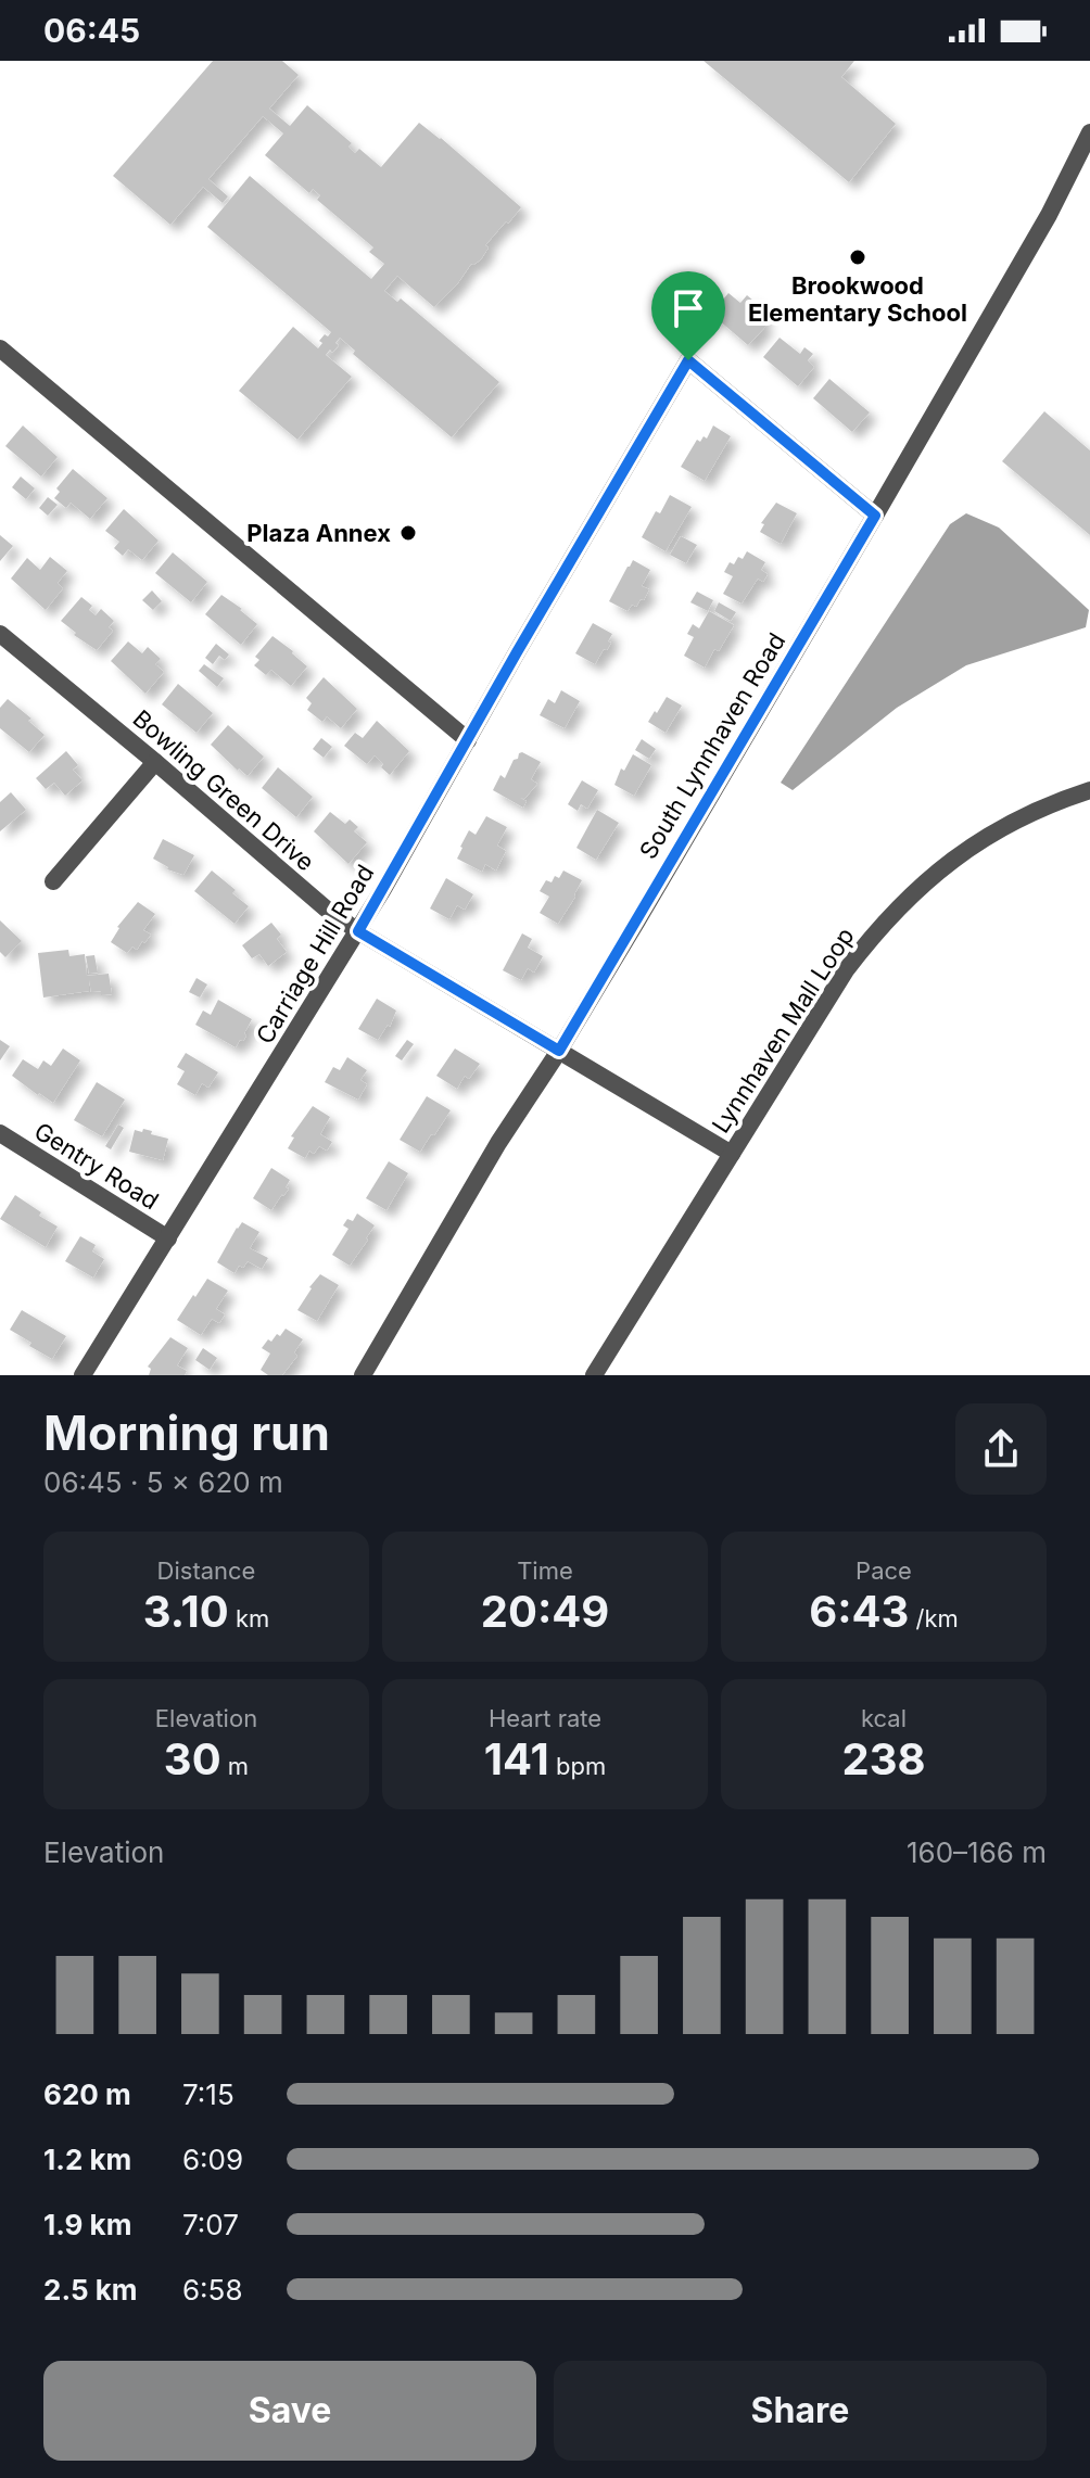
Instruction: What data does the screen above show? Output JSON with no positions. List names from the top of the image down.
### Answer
{
  "streets": {
    "street": [
      "South Lynnhaven Road",
      "Bowling Green Drive",
      "Carriage Hill Road",
      "Lynnhaven Mall Loop",
      "Gentry Road"
    ]
  },
  "crossings": [
    ["South Lynnhaven Road", "Bowling Green Drive"],
    ["South Lynnhaven Road", "Carriage Hill Road"],
    ["Bowling Green Drive", "Carriage Hill Road"],
    ["Bowling Green Drive", "Lynnhaven Mall Loop"],
    ["Carriage Hill Road", "Gentry Road"]
  ],
  "places": ["Brookwood Elementary School", "Plaza Annex"],
  "page": {
    "status": "06:45",
    "heading": ["Morning run", "06:45 · 5 × 620 m"],
    "stats": [
      ["Distance", "3.10 km"],
      ["Time", "20:49"],
      ["Pace", "6:43 /km"],
      ["Elevation", "30 m"],
      ["Heart rate", "141 bpm"],
      ["kcal", "238"]
    ],
    "chart": ["Elevation", "160–166 m"],
    "list": [
      {
        "name": "620 m",
        "note": "7:15"
      },
      {
        "name": "1.2 km",
        "note": "6:09"
      },
      {
        "name": "1.9 km",
        "note": "7:07"
      },
      {
        "name": "2.5 km",
        "note": "6:58"
      }
    ],
    "buttons": ["Save", "Share"]
  }
}
